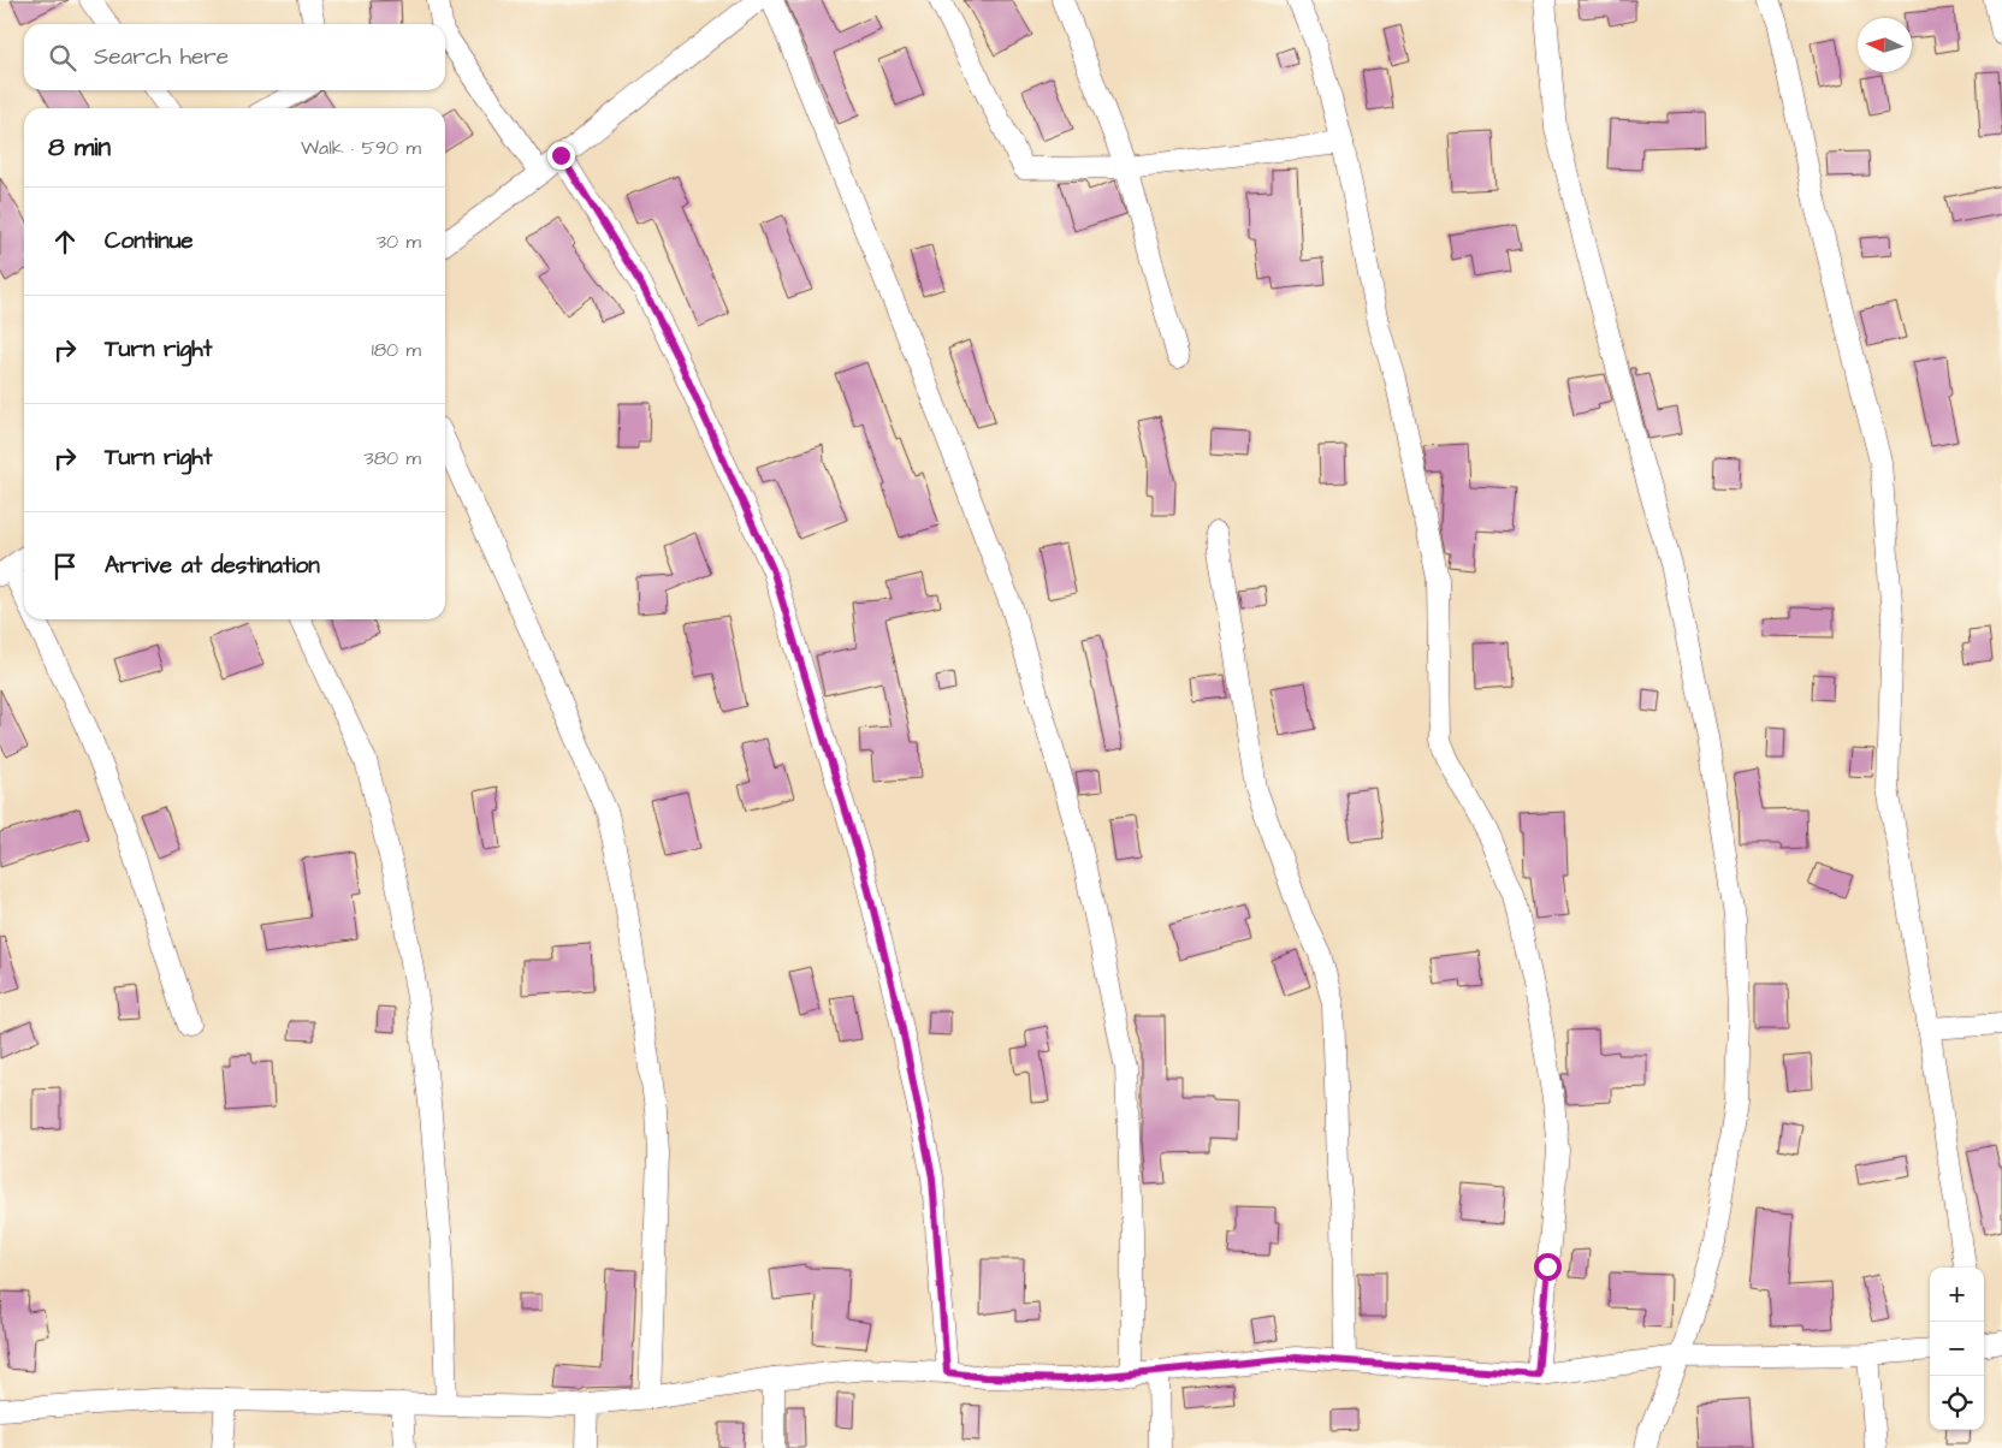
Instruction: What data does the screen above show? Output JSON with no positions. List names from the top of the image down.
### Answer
{
  "north": "left",
  "page": {
    "search": "Search here",
    "heading": ["8 min", "Walk · 590 m"],
    "list": [
      ["Continue", "30 m"],
      ["Turn right", "180 m"],
      ["Turn right", "380 m"],
      "Arrive at destination"
    ],
    "map_buttons": ["+", "−"]
  }
}
